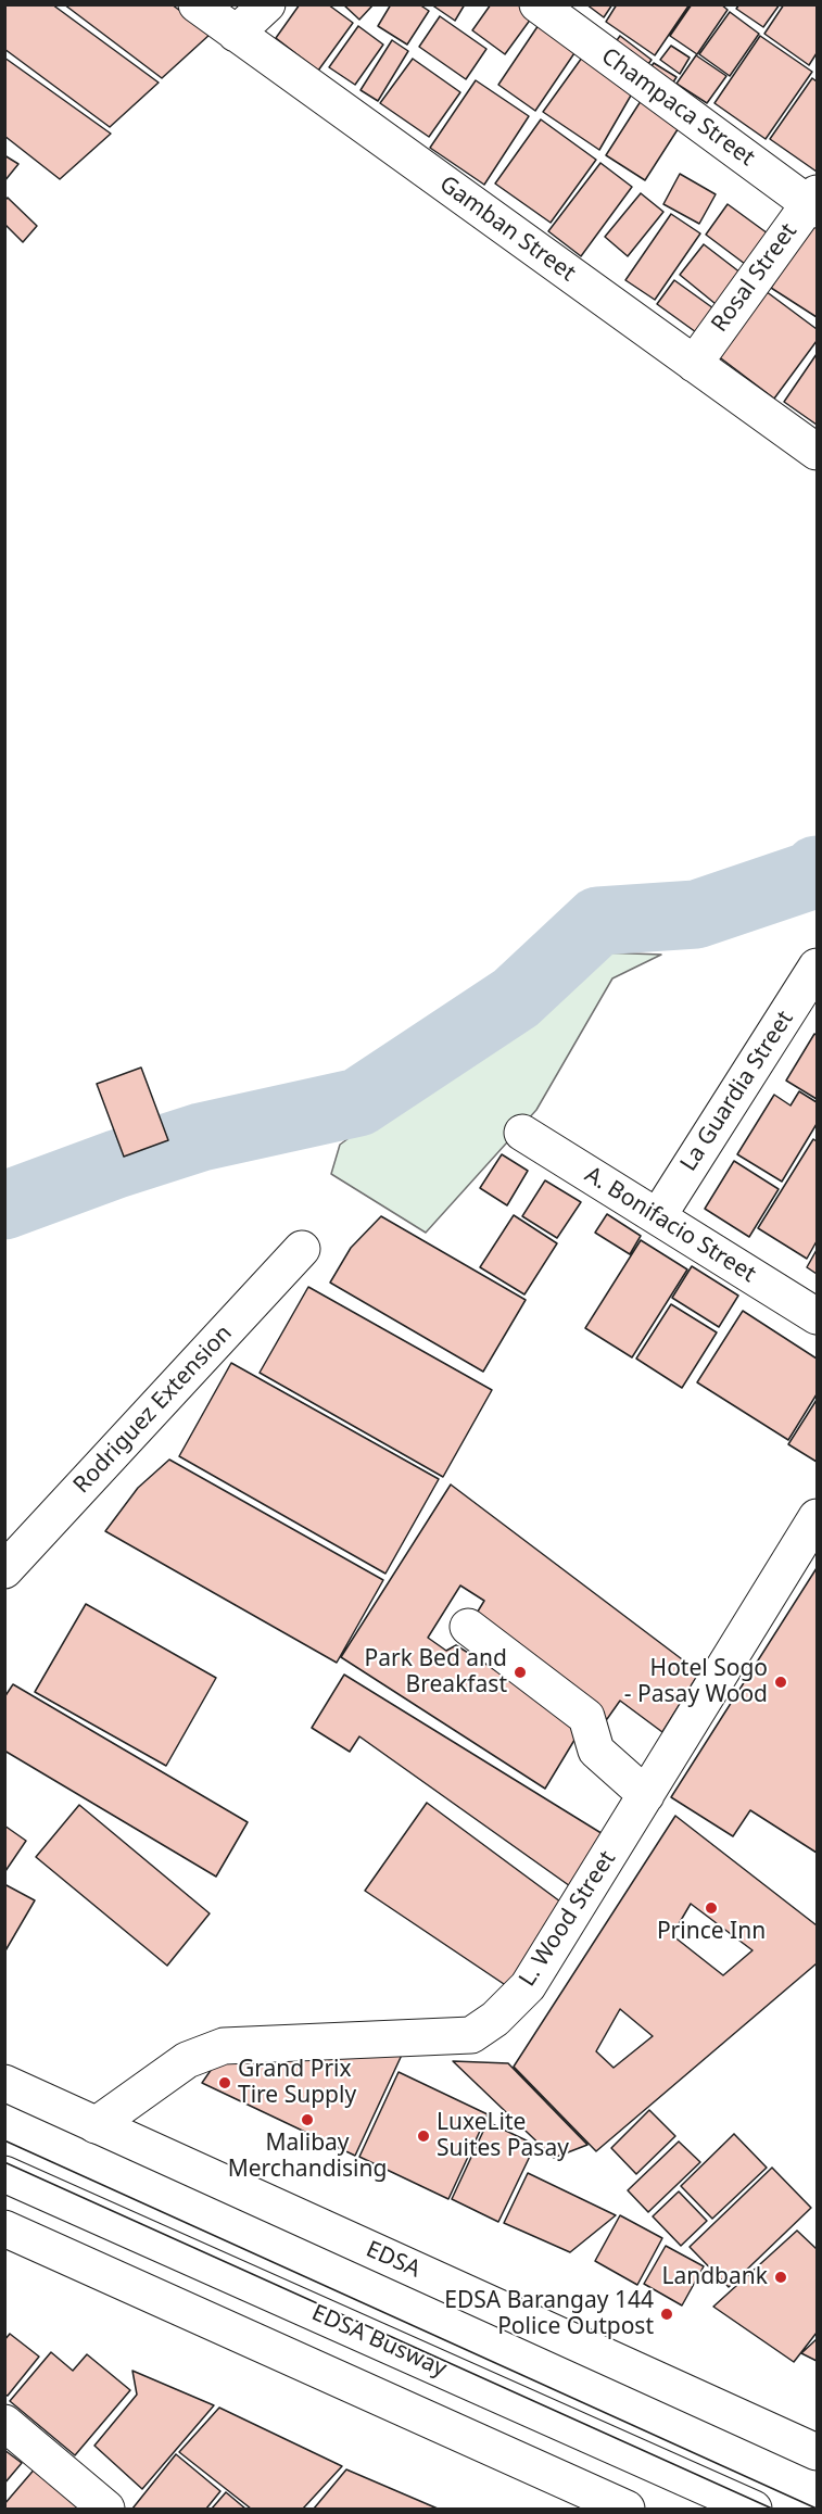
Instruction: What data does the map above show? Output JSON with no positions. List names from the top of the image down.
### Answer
{
  "streets": {
    "main road": [
      "Champaca Street",
      "Gamban Street",
      "Rosal Street",
      "La Guardia Street",
      "A. Bonifacio Street",
      "Rodriguez Extension",
      "L. Wood Street",
      "EDSA",
      "EDSA Busway"
    ]
  },
  "crossings": [
    ["Champaca Street", "Rosal Street"],
    ["Gamban Street", "Rosal Street"],
    ["La Guardia Street", "A. Bonifacio Street"],
    ["L. Wood Street", "EDSA"]
  ],
  "places": [
    "Park Bed and Breakfast",
    "Hotel Sogo - Pasay Wood",
    "Prince Inn",
    "Grand Prix Tire Supply",
    "Malibay Merchandising",
    "LuxeLite Suites Pasay",
    "Landbank",
    "EDSA Barangay 144 Police Outpost"
  ]
}
